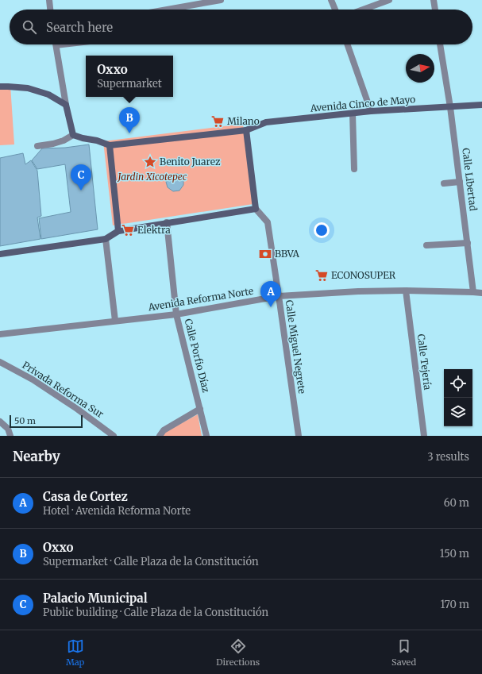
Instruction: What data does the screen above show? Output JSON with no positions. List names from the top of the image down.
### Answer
{
  "streets": {
    "street": [
      "Avenida Cinco de Mayo",
      "Calle Libertad",
      "Avenida Reforma Norte",
      "Calle Miguel Negrete",
      "Calle Porfio Díaz",
      "Calle Tejería",
      "Privada Reforma Sur"
    ]
  },
  "crossings": [
    ["Avenida Cinco de Mayo", "Calle Libertad"],
    ["Calle Libertad", "Avenida Reforma Norte"],
    ["Avenida Reforma Norte", "Calle Miguel Negrete"],
    ["Avenida Reforma Norte", "Calle Porfio Díaz"],
    ["Avenida Reforma Norte", "Calle Tejería"]
  ],
  "parks": ["Jardin Xicotepec"],
  "places": {
    "supermarket": ["Milano", "Elektra", "ECONOSUPER"],
    "place": ["Benito Juarez"],
    "bank": ["BBVA"]
  },
  "scale_bar": "50 m",
  "north": "right",
  "page": {
    "search": "Search here",
    "popup": ["Oxxo", "Supermarket"],
    "pins": ["B", "C", "A"],
    "scale": "50 m",
    "heading": ["Nearby", "3 results"],
    "list": [
      {
        "mark": "A",
        "name": "Casa de Cortez",
        "note": "Hotel · Avenida Reforma Norte",
        "value": "60 m"
      },
      {
        "mark": "B",
        "name": "Oxxo",
        "note": "Supermarket · Calle Plaza de la Constitución",
        "value": "150 m"
      },
      {
        "mark": "C",
        "name": "Palacio Municipal",
        "note": "Public building · Calle Plaza de la Constitución",
        "value": "170 m"
      }
    ],
    "nav": ["Map", "Directions", "Saved"]
  }
}
